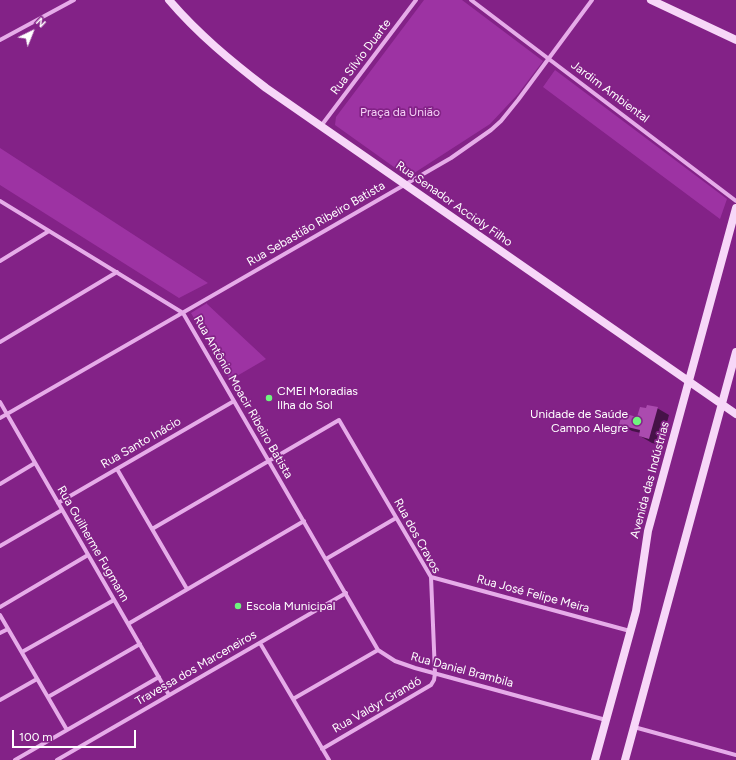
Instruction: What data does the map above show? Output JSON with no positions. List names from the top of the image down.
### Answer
{
  "streets": {
    "main road": ["Rua Senador Accioly Filho", "Avenida das Indústrias"],
    "street": [
      "Rua Sílvio Duarte",
      "Jardim Ambiental",
      "Rua Sebastião Ribeiro Batista",
      "Rua Antônio Moacir Ribeiro Batista",
      "Rua Santo Inácio",
      "Rua dos Cravos",
      "Rua Guilherme Fugmann",
      "Rua José Felipe Meira",
      "Travessa dos Marceneiros",
      "Rua Daniel Brambila",
      "Rua Valdyr Grandó"
    ]
  },
  "crossings": [
    ["Rua Sílvio Duarte", "Rua Senador Accioly Filho"],
    ["Jardim Ambiental", "Rua Sebastião Ribeiro Batista"],
    ["Rua Senador Accioly Filho", "Rua Sebastião Ribeiro Batista"],
    ["Rua Senador Accioly Filho", "Avenida das Indústrias"],
    ["Rua Sebastião Ribeiro Batista", "Rua Antônio Moacir Ribeiro Batista"],
    ["Rua Sebastião Ribeiro Batista", "Rua Guilherme Fugmann"],
    ["Rua Antônio Moacir Ribeiro Batista", "Rua Santo Inácio"],
    ["Rua Antônio Moacir Ribeiro Batista", "Rua dos Cravos"],
    ["Rua Antônio Moacir Ribeiro Batista", "Travessa dos Marceneiros"],
    ["Rua Santo Inácio", "Rua Guilherme Fugmann"],
    ["Avenida das Indústrias", "Rua José Felipe Meira"],
    ["Avenida das Indústrias", "Rua Daniel Brambila"],
    ["Rua dos Cravos", "Rua José Felipe Meira"],
    ["Rua dos Cravos", "Rua Daniel Brambila"],
    ["Rua dos Cravos", "Rua Valdyr Grandó"],
    ["Rua Guilherme Fugmann", "Travessa dos Marceneiros"],
    ["Rua Daniel Brambila", "Rua Valdyr Grandó"]
  ],
  "parks": ["Praça da União"],
  "places": ["CMEI Moradias Ilha do Sol", "Unidade de Saúde Campo Alegre", "Escola Municipal"],
  "scale_bar": "100 m",
  "north": "top right"
}
